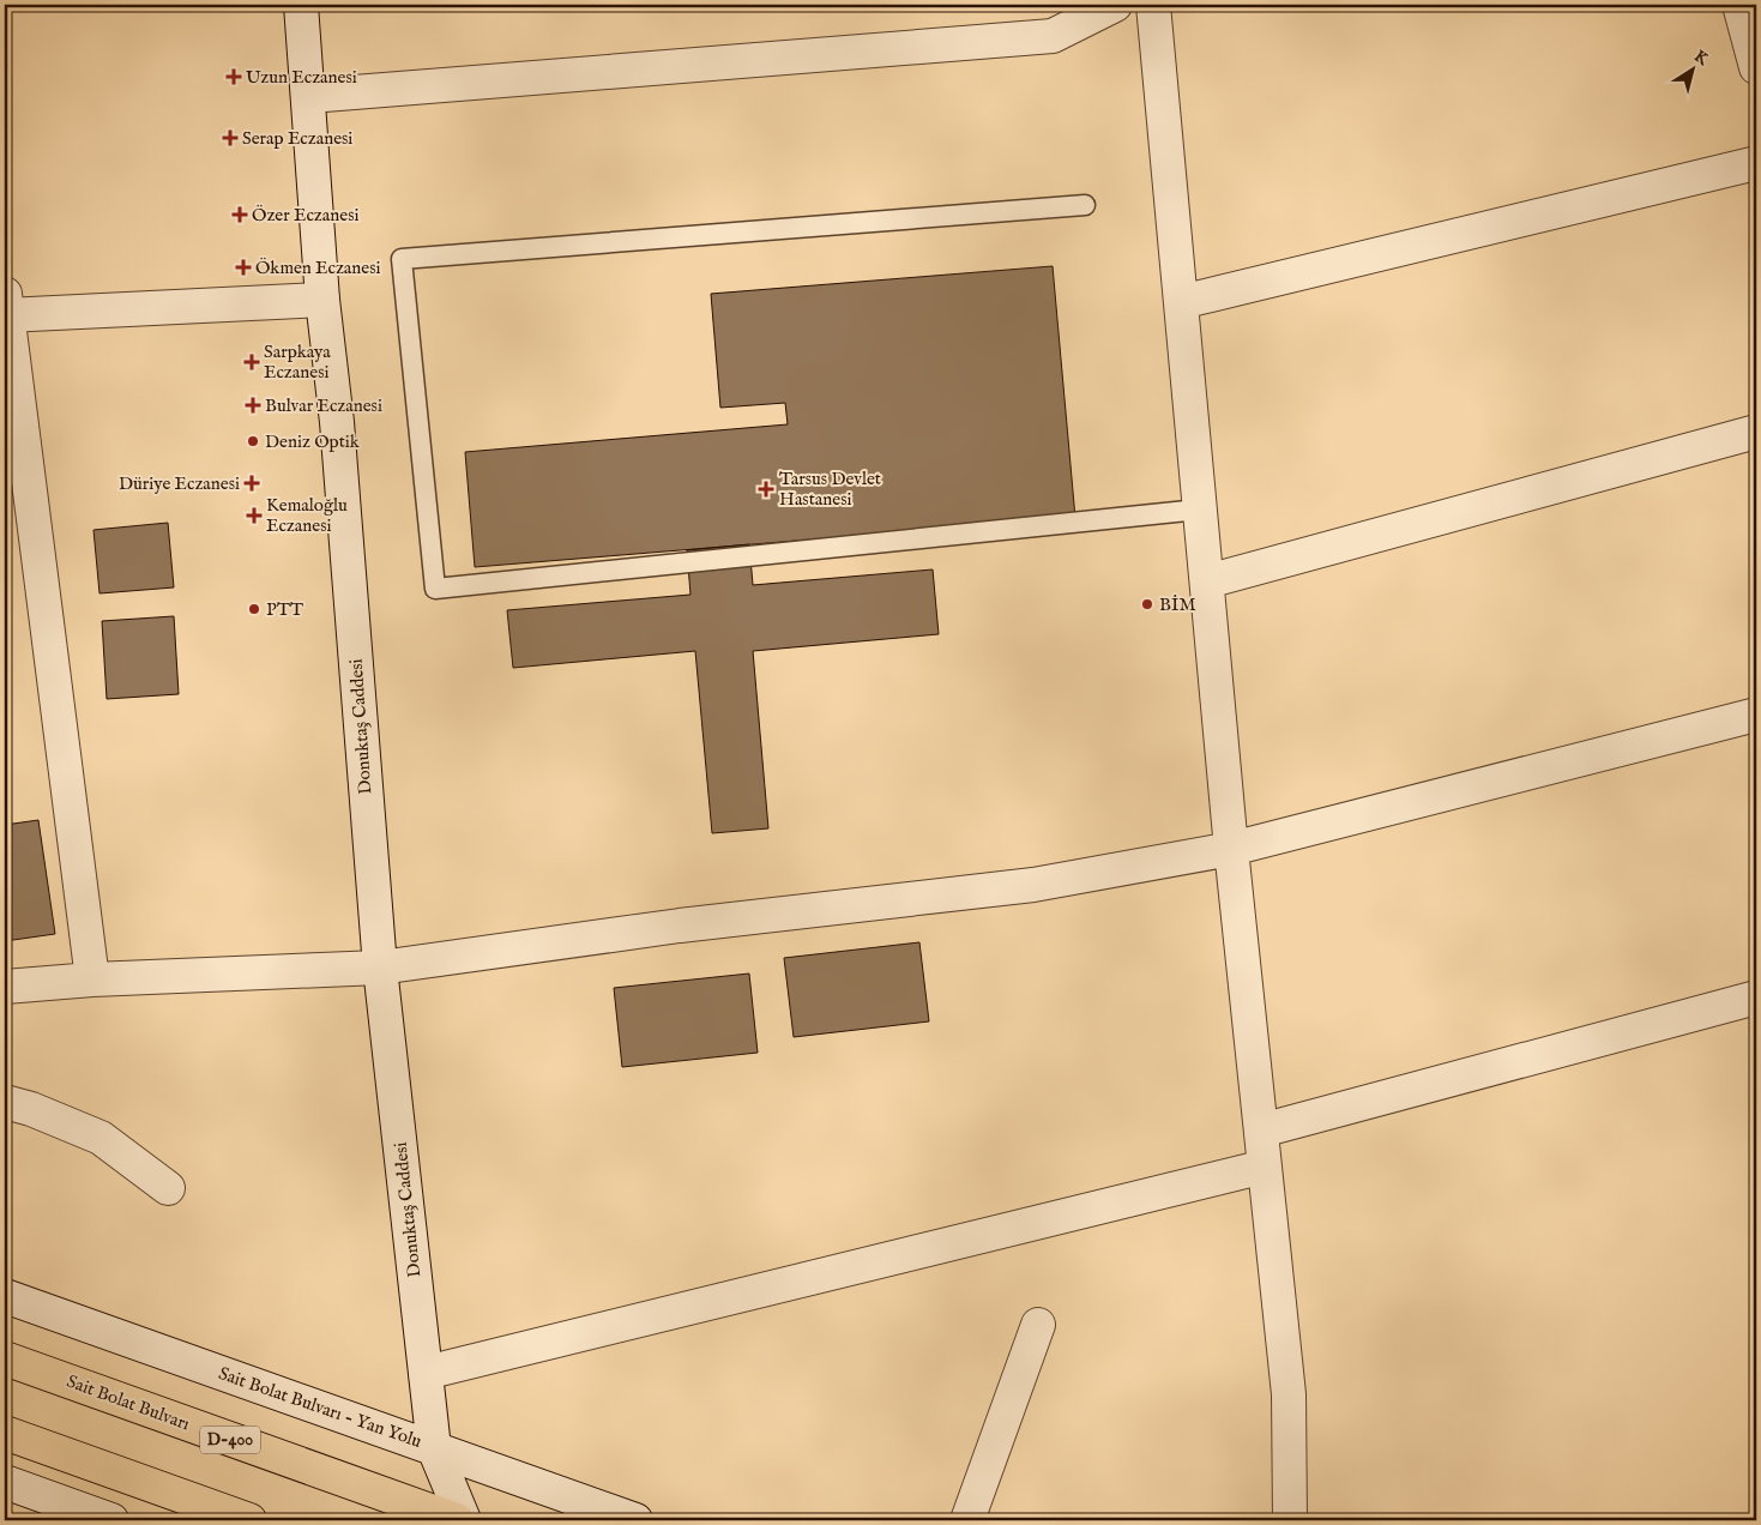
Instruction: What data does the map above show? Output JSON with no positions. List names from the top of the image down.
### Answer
{
  "streets": {
    "highway": ["Sait Bolat Bulvarı", "D-400"],
    "street": ["Donuktaş Caddesi", "Sait Bolat Bulvarı - Yan Yolu"]
  },
  "crossings": [
    ["Donuktaş Caddesi", "Sait Bolat Bulvarı - Yan Yolu"]
  ],
  "places": {
    "health": [
      "Uzun Eczanesi",
      "Serap Eczanesi",
      "Özer Eczanesi",
      "Ökmen Eczanesi",
      "Sarpkaya Eczanesi",
      "Bulvar Eczanesi",
      "Düriye Eczanesi",
      "Tarsus Devlet Hastanesi",
      "Kemaloğlu Eczanesi"
    ],
    "other": ["Deniz Optik", "BİM", "PTT"]
  },
  "north": "top right"
}
